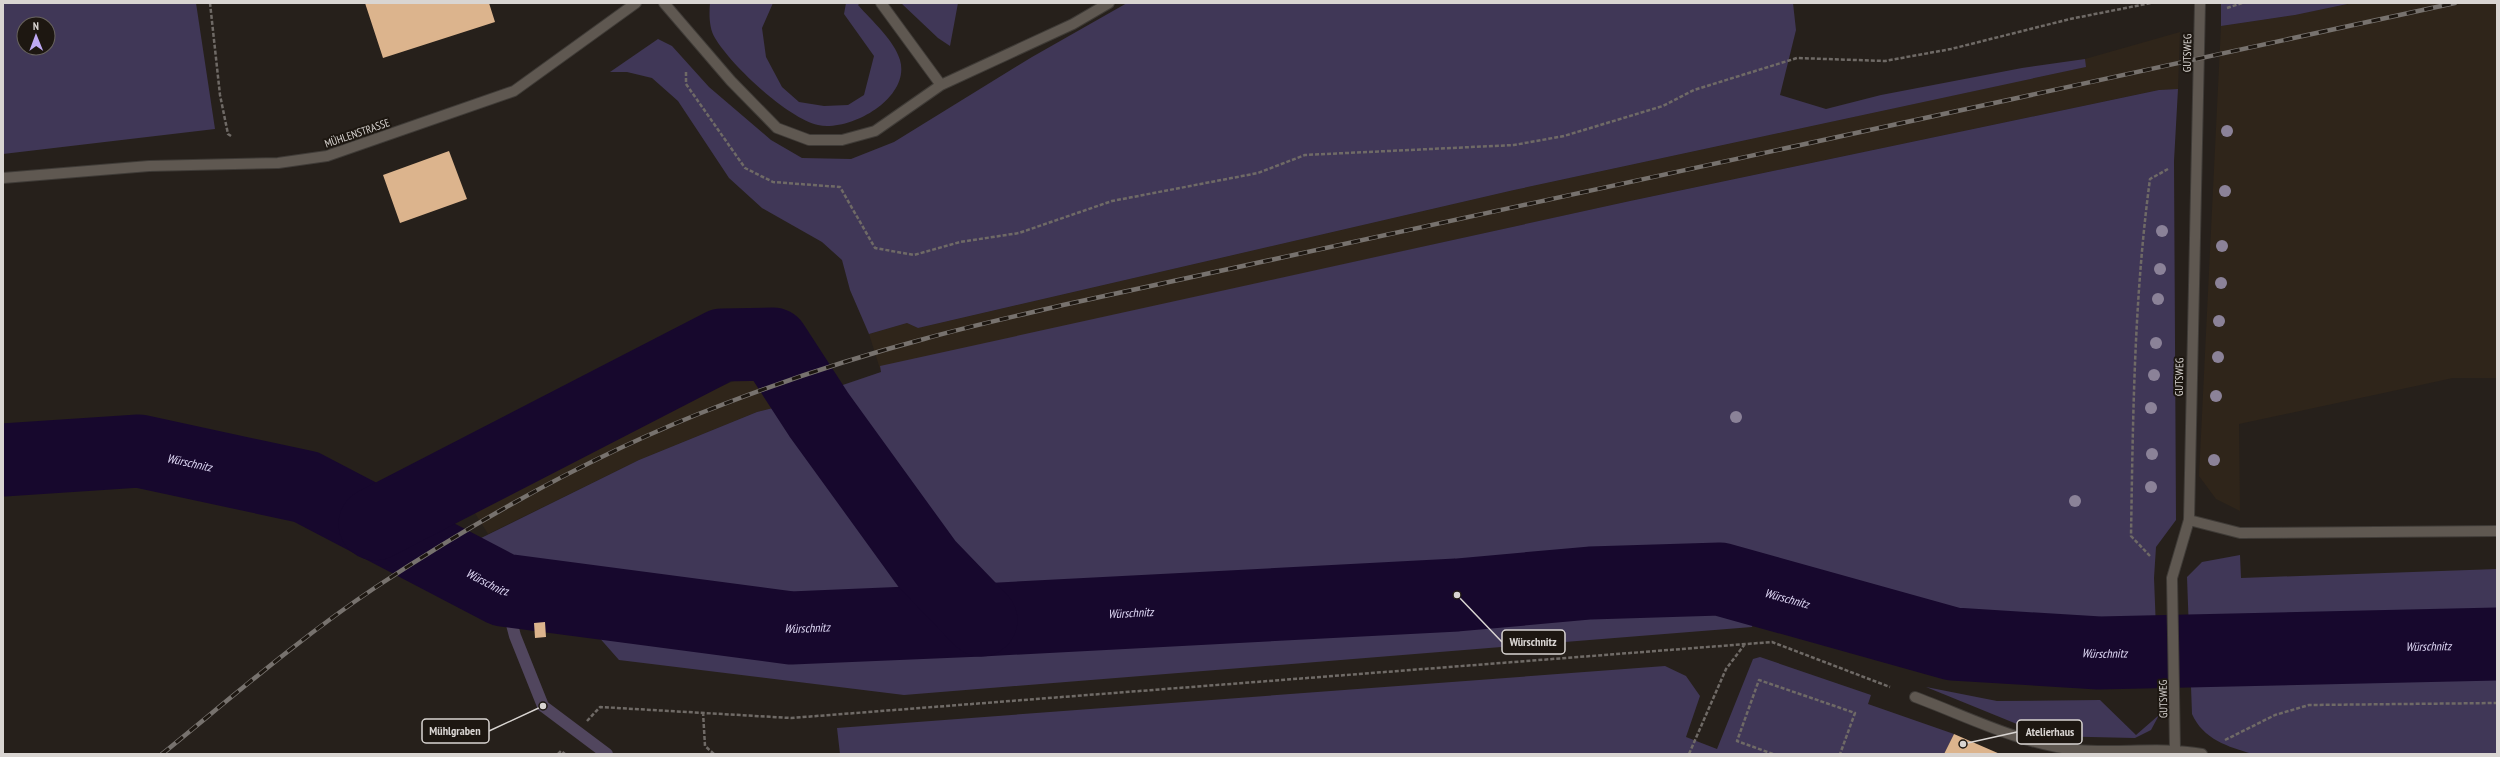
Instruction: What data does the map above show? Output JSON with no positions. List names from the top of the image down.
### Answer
{
  "streets": {
    "street": ["GUTSWEG", "MÜHLENSTRASSE"]
  },
  "water": ["Würschnitz"],
  "places": ["Würschnitz", "Mühlgraben", "Atelierhaus"],
  "north": "top"
}
